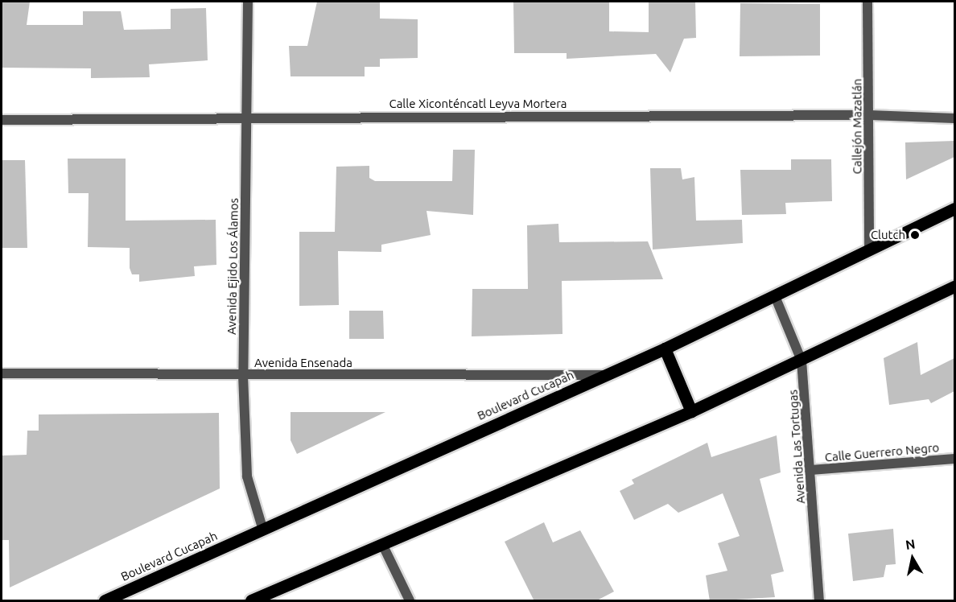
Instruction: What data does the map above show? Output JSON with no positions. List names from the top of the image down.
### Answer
{
  "streets": {
    "main road": ["Boulevard Cucapah"],
    "street": [
      "Calle Xiconténcatl Leyva Mortera",
      "Callejón Mazatlán",
      "Avenida Ejido Los Álamos",
      "Avenida Ensenada",
      "Avenida Las Tortugas",
      "Calle Guerrero Negro"
    ]
  },
  "crossings": [
    ["Calle Xiconténcatl Leyva Mortera", "Callejón Mazatlán"],
    ["Calle Xiconténcatl Leyva Mortera", "Avenida Ejido Los Álamos"],
    ["Callejón Mazatlán", "Boulevard Cucapah"],
    ["Avenida Ejido Los Álamos", "Avenida Ensenada"],
    ["Avenida Ejido Los Álamos", "Boulevard Cucapah"],
    ["Avenida Ensenada", "Boulevard Cucapah"],
    ["Boulevard Cucapah", "Avenida Las Tortugas"],
    ["Avenida Las Tortugas", "Calle Guerrero Negro"]
  ],
  "places": ["Clutch"],
  "north": "top"
}
